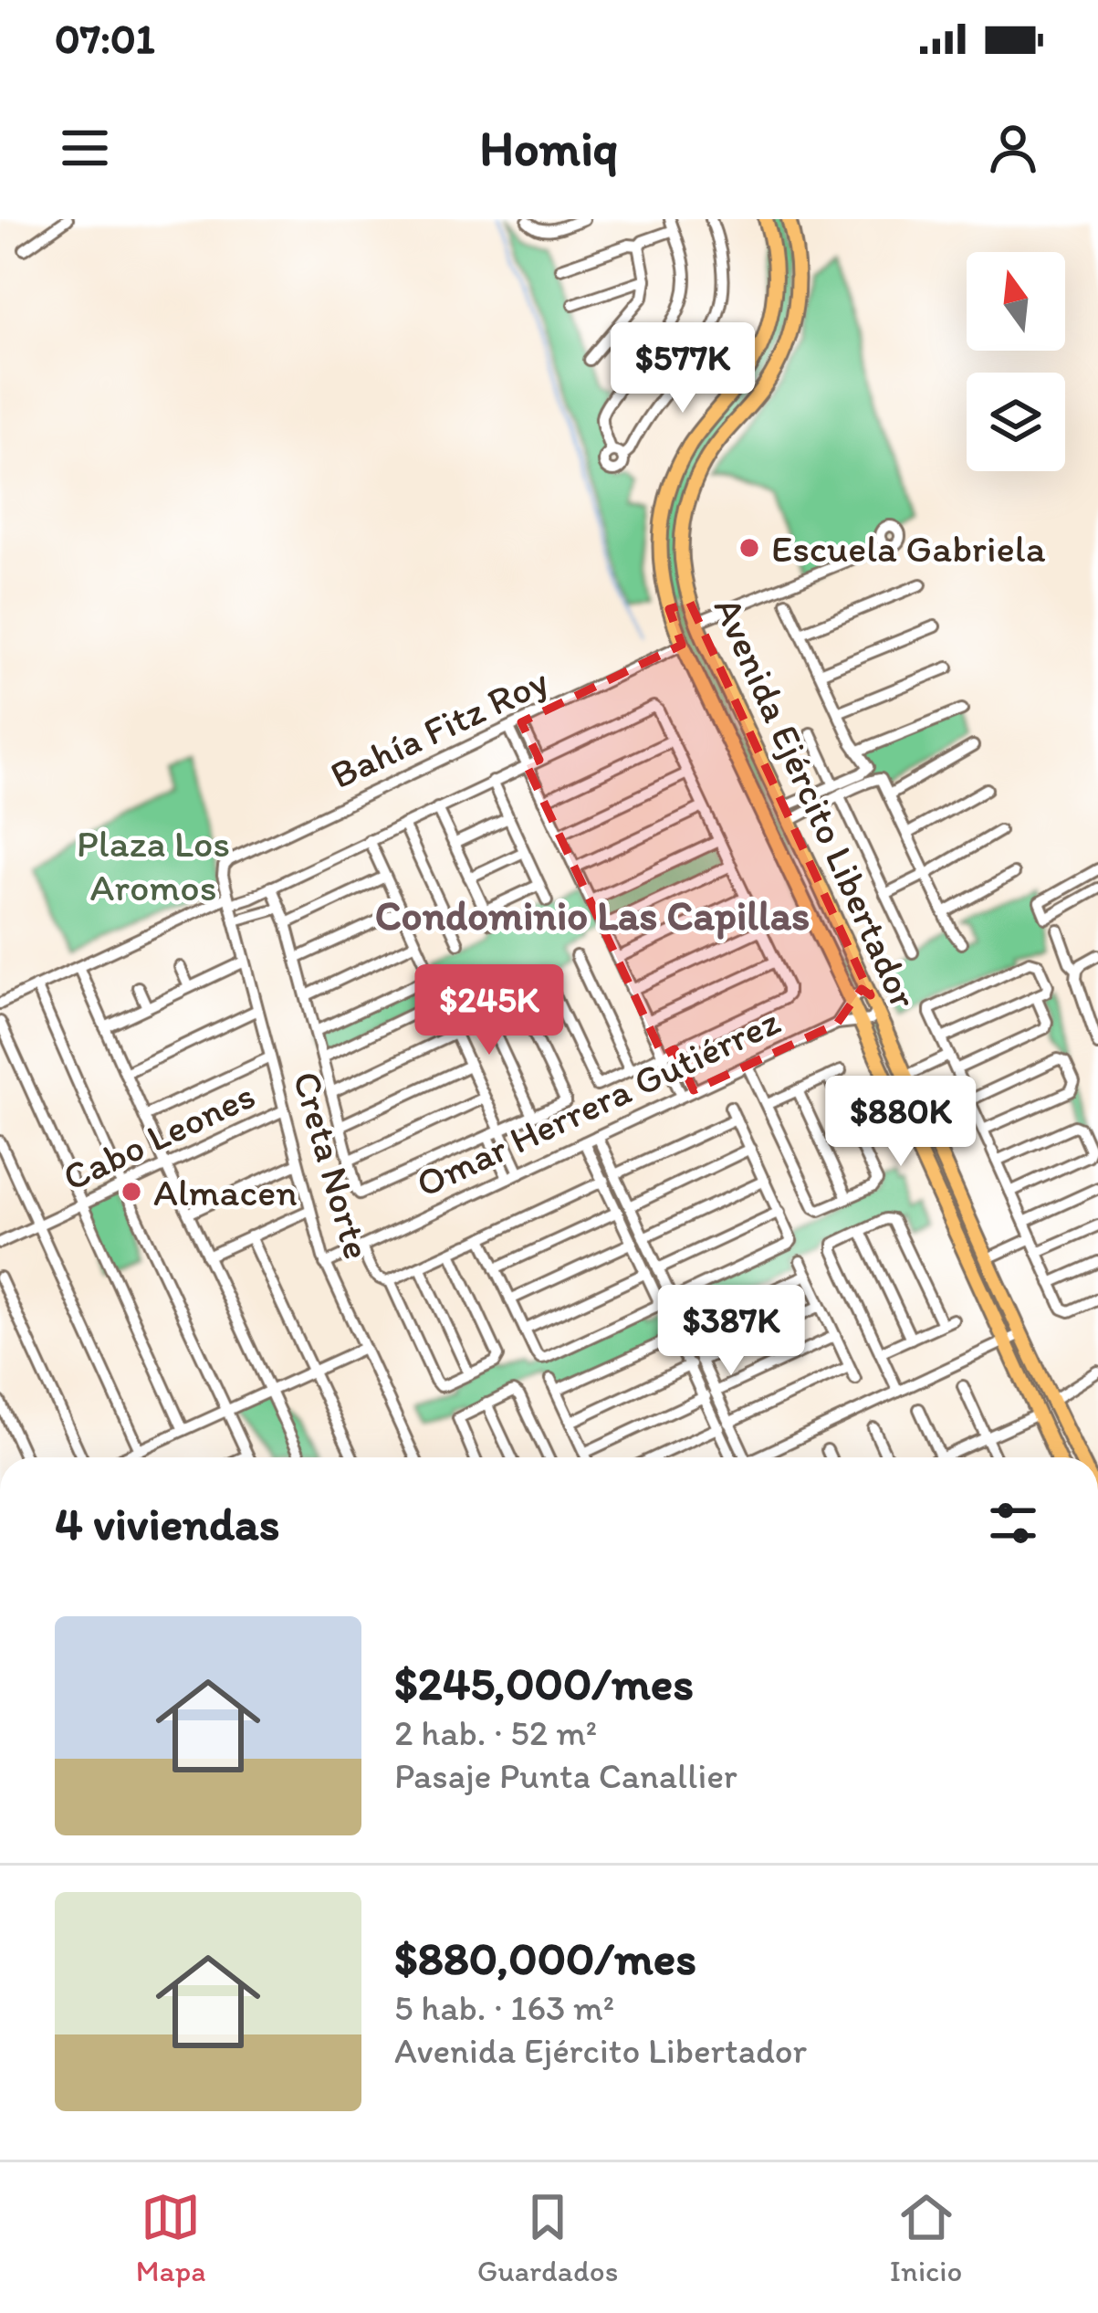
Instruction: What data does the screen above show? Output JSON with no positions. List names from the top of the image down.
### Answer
{
  "streets": {
    "main road": ["Avenida Ejército Libertador"],
    "street": [
      "Bahía Fitz Roy",
      "Omar Herrera Gutiérrez",
      "Cabo Leones",
      "Creta Norte"
    ]
  },
  "crossings": [
    ["Bahía Fitz Roy", "Avenida Ejército Libertador"],
    ["Bahía Fitz Roy", "Creta Norte"],
    ["Avenida Ejército Libertador", "Omar Herrera Gutiérrez"],
    ["Omar Herrera Gutiérrez", "Creta Norte"],
    ["Cabo Leones", "Creta Norte"]
  ],
  "districts": ["Condominio Las Capillas"],
  "parks": ["Plaza Los Aromos"],
  "places": ["Escuela Gabriela", "Almacen"],
  "north": "top",
  "page": {
    "status": "07:01",
    "header": "Homiq",
    "price": [
      "$577K",
      "$245K",
      "$880K",
      "$387K"
    ],
    "heading": "4 viviendas",
    "list": [
      {
        "name": "$245,000/mes",
        "note": "2 hab. · 52 m² · Pasaje Punta Canallier"
      },
      {
        "name": "$880,000/mes",
        "note": "5 hab. · 163 m² · Avenida Ejército Libertador"
      }
    ],
    "tabs": ["Mapa", "Guardados", "Inicio"]
  }
}
